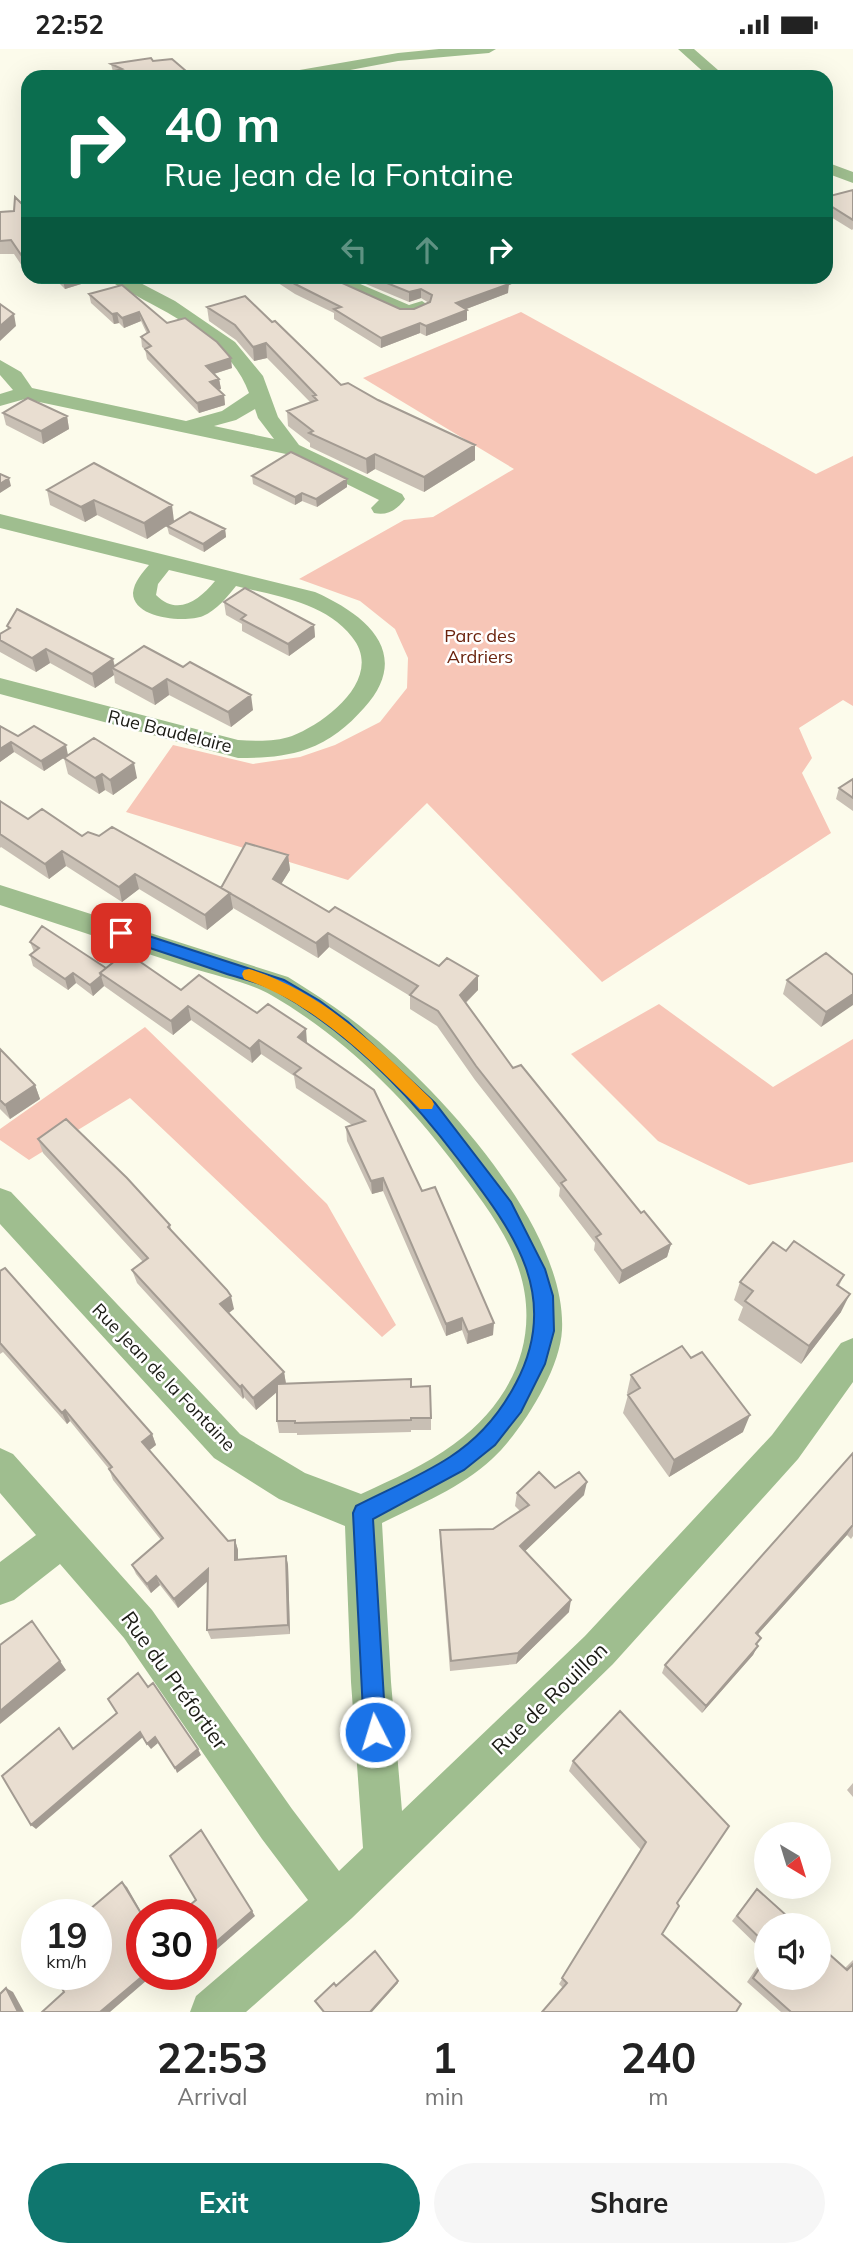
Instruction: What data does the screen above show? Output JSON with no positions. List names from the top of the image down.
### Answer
{
  "streets": {
    "street": [
      "Rue Baudelaire",
      "Rue Jean de la Fontaine",
      "Rue du Préfortier",
      "Rue de Rouillon"
    ]
  },
  "crossings": [
    ["Rue du Préfortier", "Rue de Rouillon"]
  ],
  "parks": ["Parc des Ardriers"],
  "north": "bottom right",
  "page": {
    "status": "22:52",
    "turn": ["40 m", "Rue Jean de la Fontaine"],
    "speed": "19 km/h",
    "limit": "30",
    "eta": [
      "22:53",
      "Arrival",
      "1",
      "min",
      "240",
      "m"
    ],
    "buttons": ["Exit", "Share"]
  }
}
